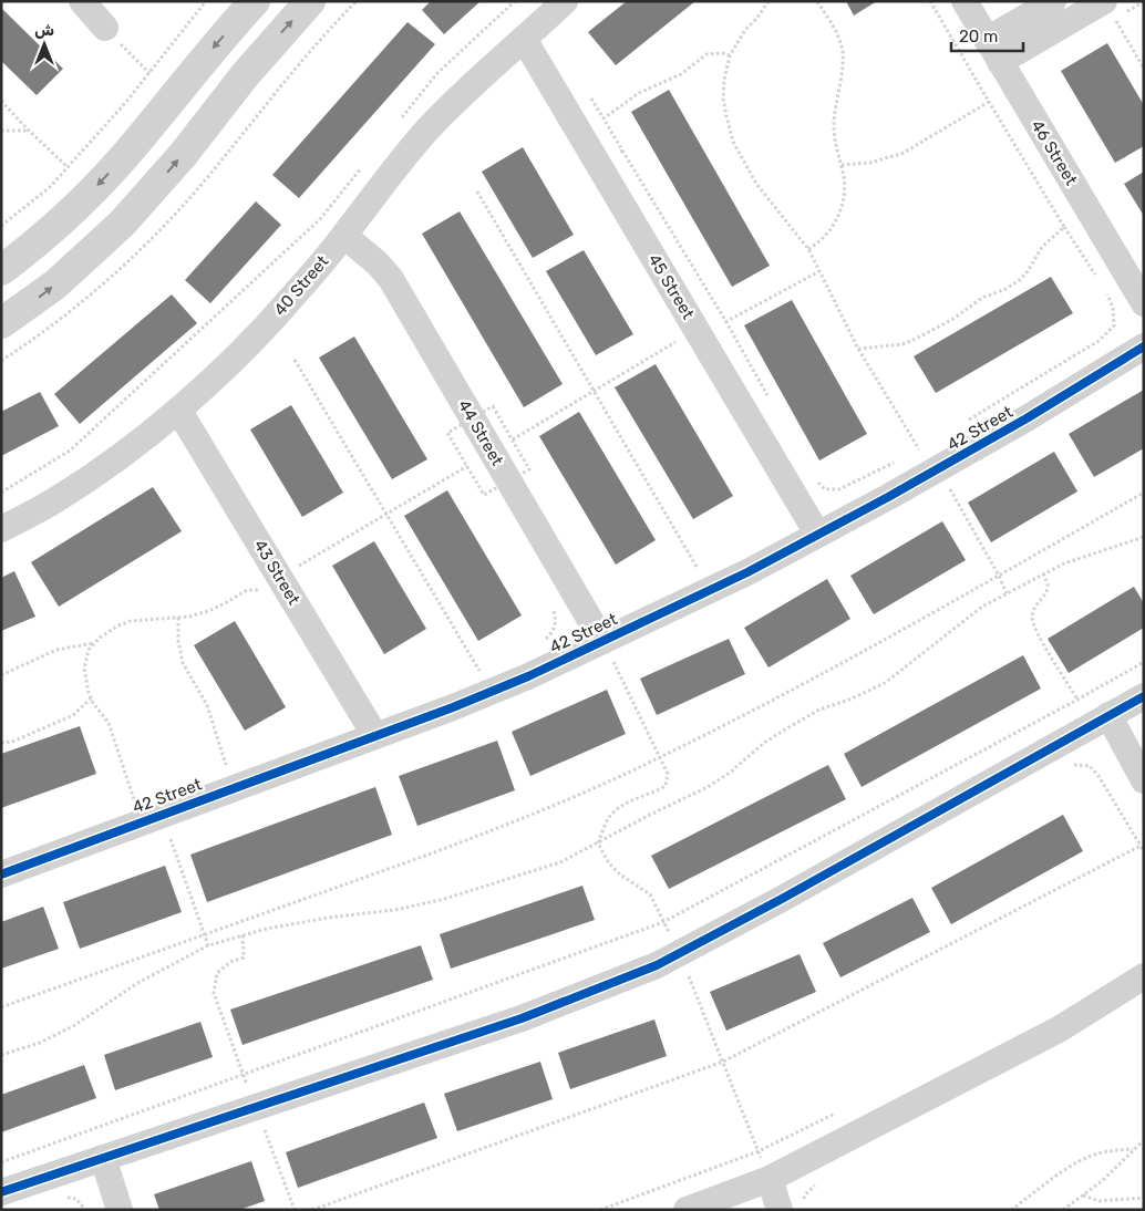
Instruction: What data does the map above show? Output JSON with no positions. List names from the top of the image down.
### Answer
{
  "streets": {
    "street": [
      "46 Street",
      "40 Street",
      "45 Street",
      "42 Street",
      "44 Street",
      "43 Street"
    ]
  },
  "crossings": [
    ["40 Street", "45 Street"],
    ["40 Street", "44 Street"],
    ["40 Street", "43 Street"],
    ["45 Street", "42 Street"],
    ["42 Street", "44 Street"],
    ["42 Street", "43 Street"]
  ],
  "scale_bar": "20 m",
  "north": "top"
}
